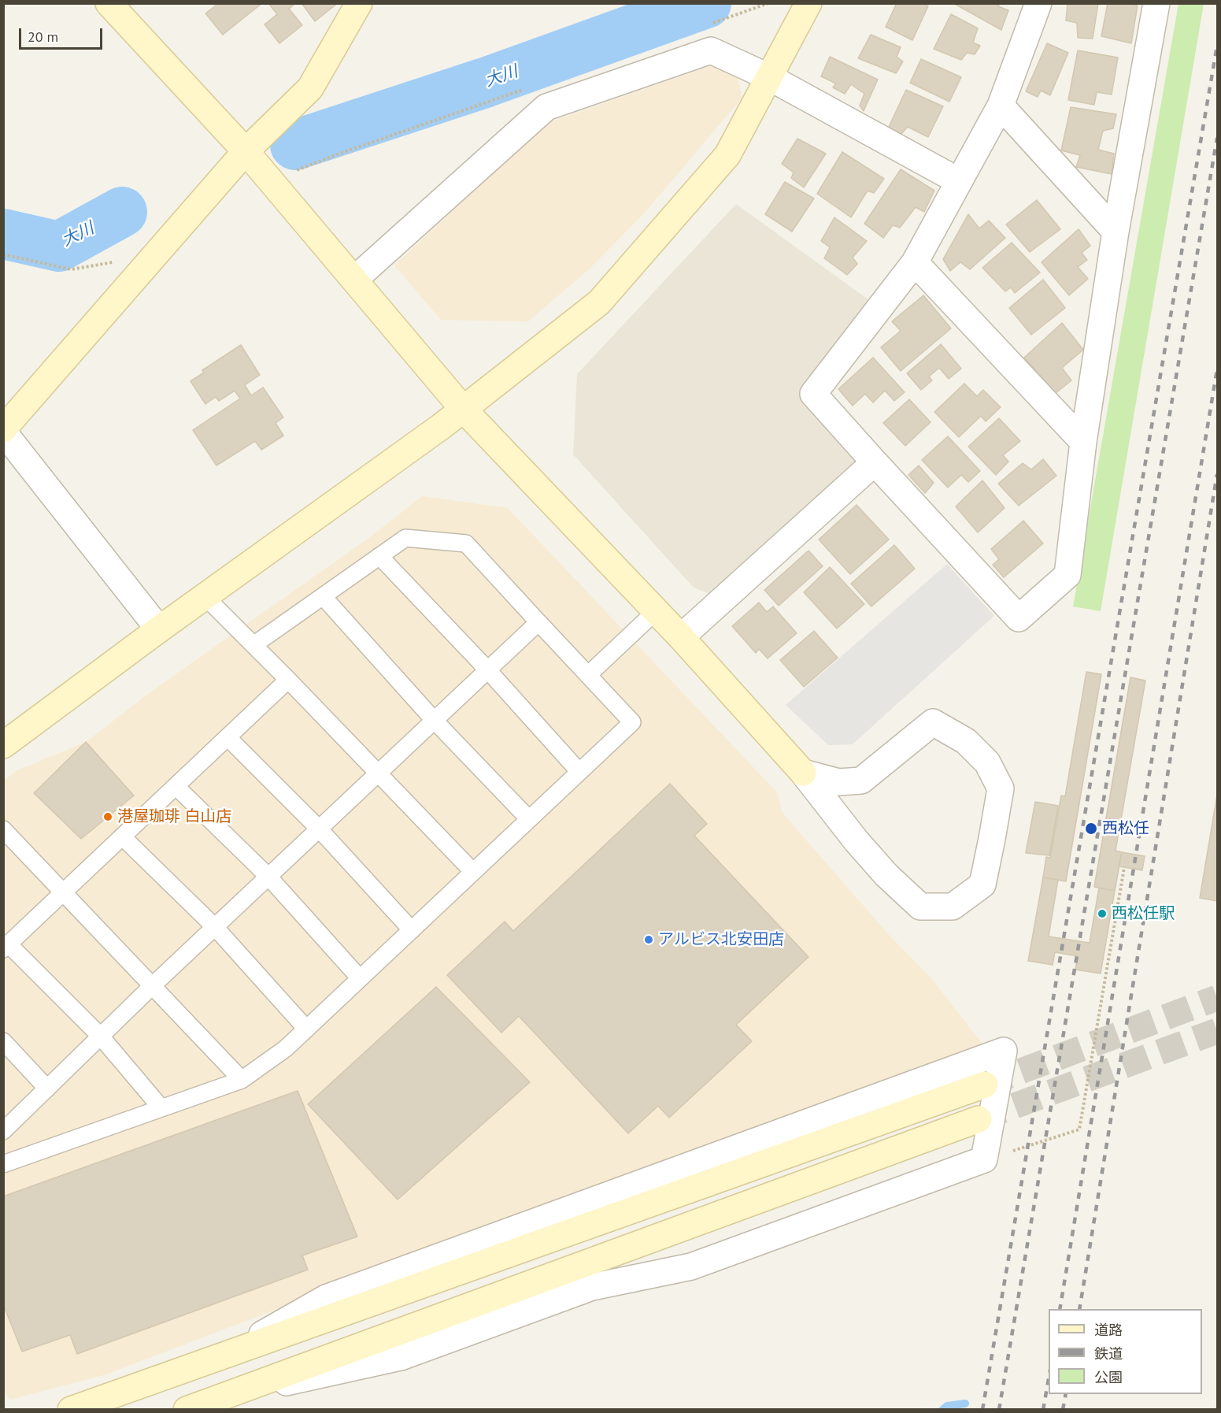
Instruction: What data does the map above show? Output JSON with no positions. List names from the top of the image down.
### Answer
{
  "water": ["大川"],
  "places": [
    "港屋珈琲 白山店",
    "西松任",
    "西松任駅",
    "アルビス北安田店"
  ],
  "legend": ["道路", "鉄道", "公園"],
  "scale_bar": "20 m"
}
